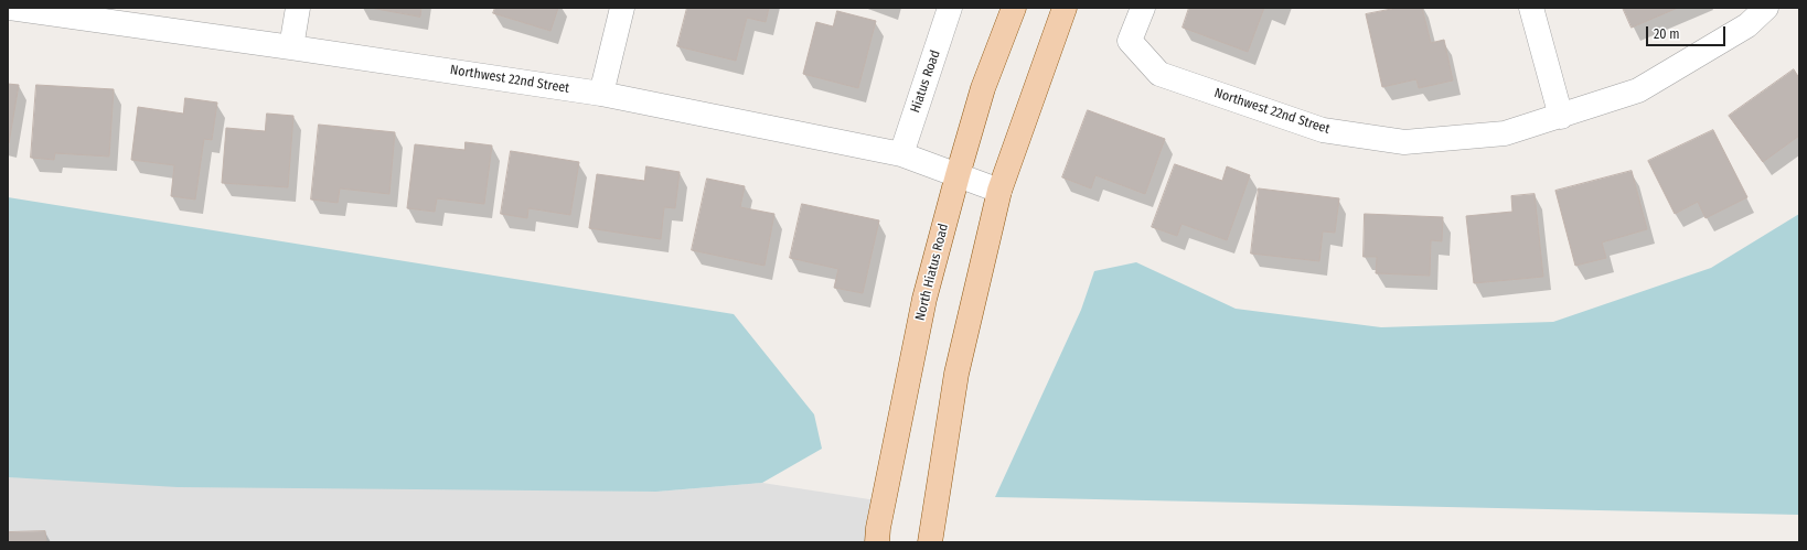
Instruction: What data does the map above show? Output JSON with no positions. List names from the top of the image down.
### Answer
{
  "streets": {
    "main road": ["North Hiatus Road"],
    "street": ["Northwest 22nd Street", "Hiatus Road"]
  },
  "crossings": [
    ["Northwest 22nd Street", "Hiatus Road"],
    ["Northwest 22nd Street", "North Hiatus Road"]
  ],
  "scale_bar": "20 m"
}
